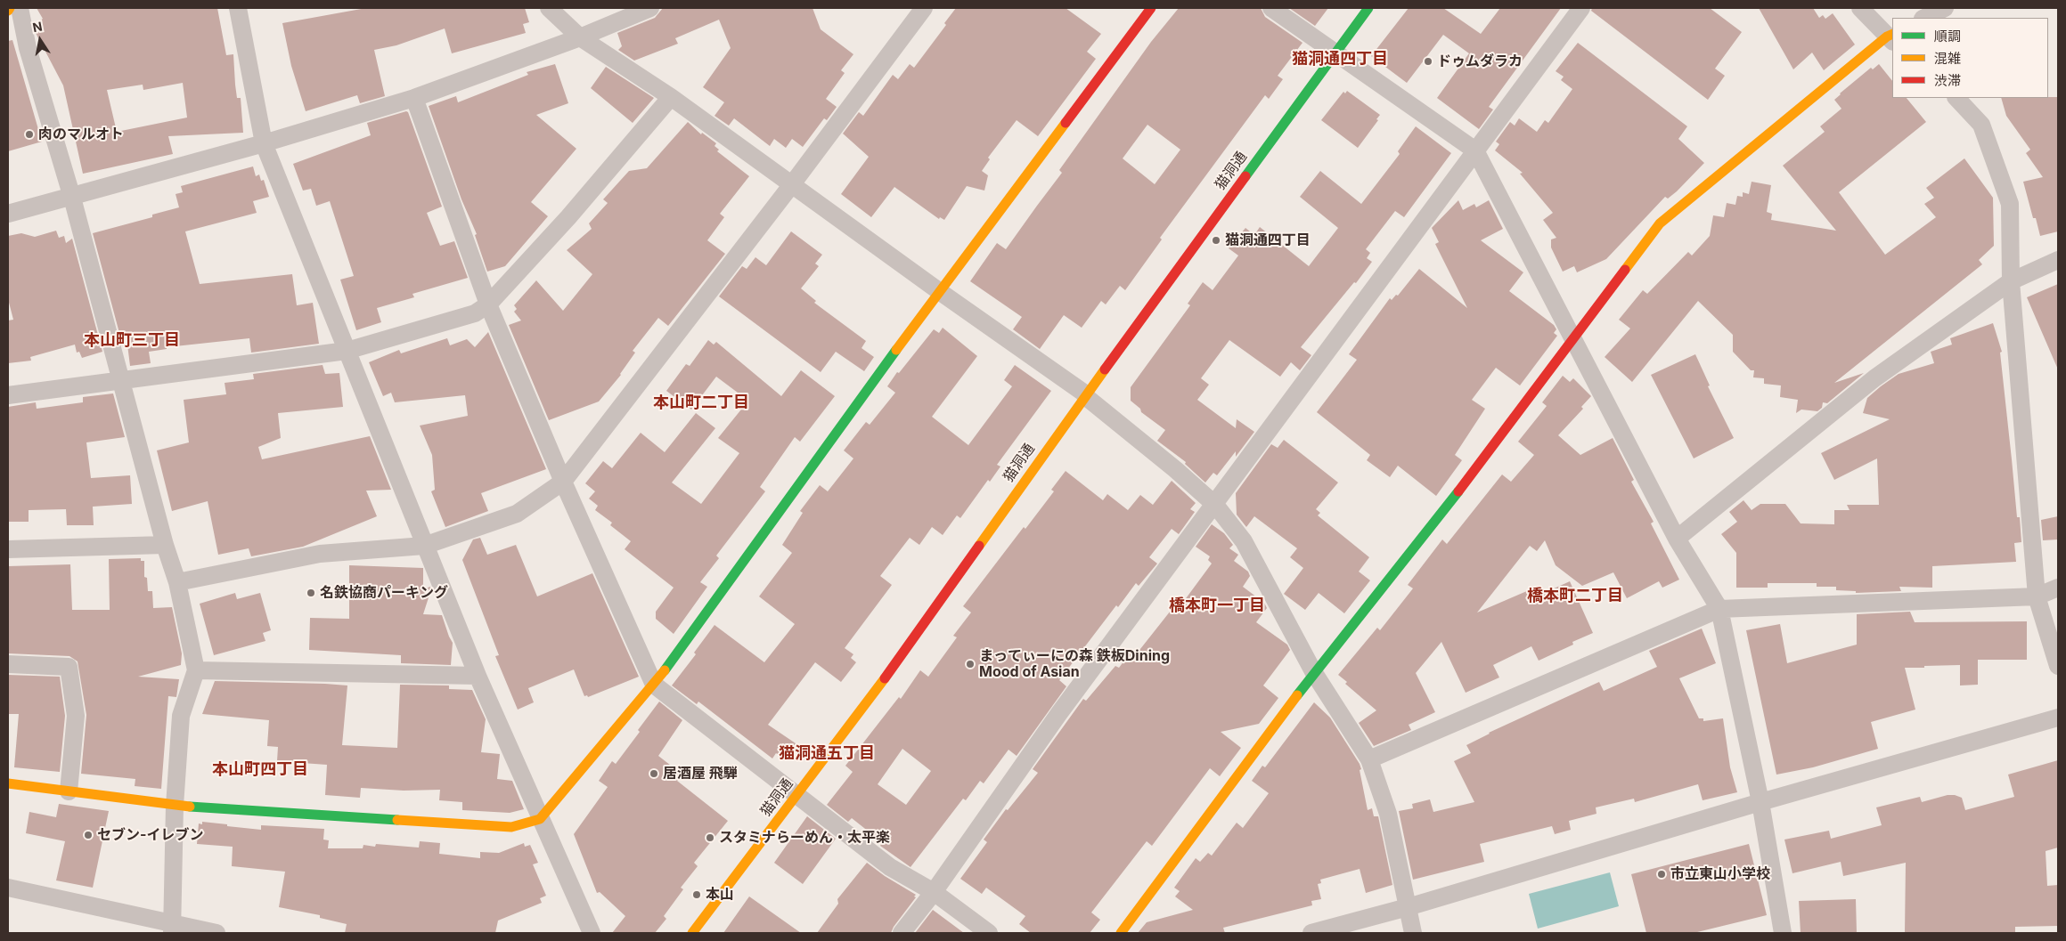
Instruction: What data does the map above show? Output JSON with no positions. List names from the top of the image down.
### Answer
{
  "streets": {
    "street": ["猫洞通"]
  },
  "districts": [
    "猫洞通四丁目",
    "本山町三丁目",
    "本山町二丁目",
    "橋本町二丁目",
    "橋本町一丁目",
    "猫洞通五丁目",
    "本山町四丁目"
  ],
  "places": [
    "ドゥムダラカ",
    "肉のマルオト",
    "猫洞通四丁目",
    "名鉄協商パーキング",
    "まってぃーにの森 鉄板Dining Mood of Asian",
    "居酒屋 飛騨",
    "セブン-イレブン",
    "スタミナらーめん・太平楽",
    "市立東山小学校",
    "本山"
  ],
  "legend": ["順調", "混雑", "渋滞"],
  "north": "top"
}
